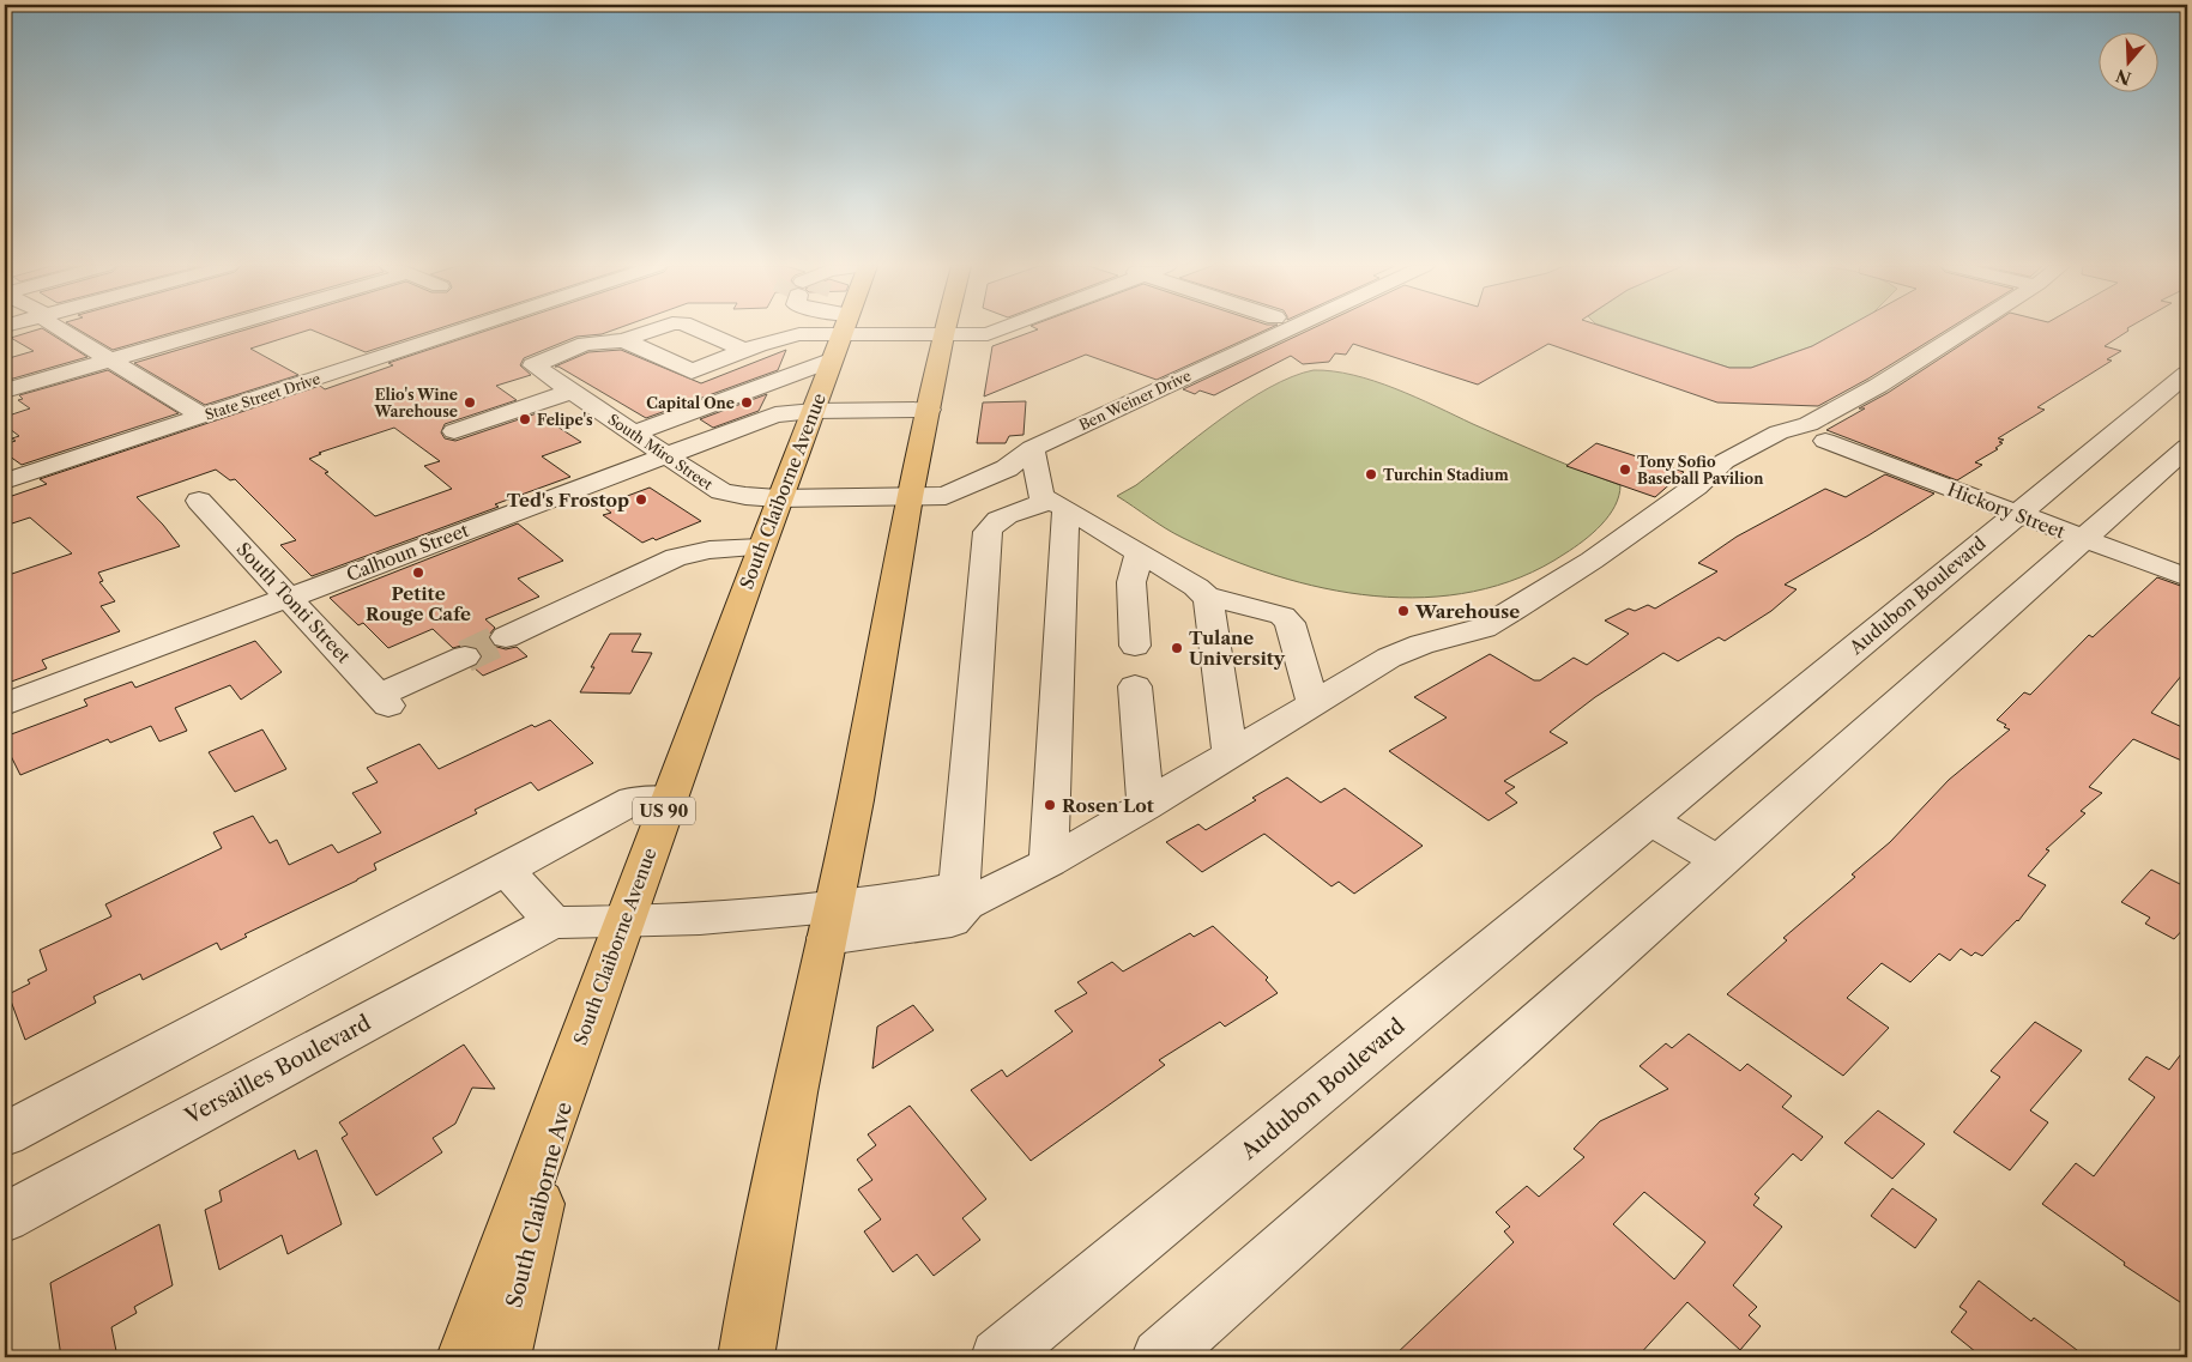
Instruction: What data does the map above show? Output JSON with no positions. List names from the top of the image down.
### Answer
{
  "streets": {
    "main road": ["South Claiborne Avenue", "US 90", "South Claiborne Ave"],
    "street": [
      "State Street Drive",
      "Ben Weiner Drive",
      "South Miro Street",
      "Hickory Street",
      "Calhoun Street",
      "Audubon Boulevard",
      "South Tonti Street",
      "Versailles Boulevard"
    ]
  },
  "crossings": [
    ["Ben Weiner Drive", "South Miro Street"],
    ["South Miro Street", "South Claiborne Avenue"],
    ["South Miro Street", "Calhoun Street"],
    ["South Claiborne Avenue", "Calhoun Street"],
    ["South Claiborne Avenue", "Versailles Boulevard"],
    ["South Claiborne Avenue", "South Claiborne Ave"],
    ["Hickory Street", "Audubon Boulevard"],
    ["Calhoun Street", "South Tonti Street"]
  ],
  "places": [
    "Elio's Wine Warehouse",
    "Capital One",
    "Felipe's",
    "Tony Sofio Baseball Pavilion",
    "Turchin Stadium",
    "Ted's Frostop",
    "Petite Rouge Cafe",
    "Warehouse",
    "Tulane University",
    "Rosen Lot"
  ],
  "north": "bottom"
}
